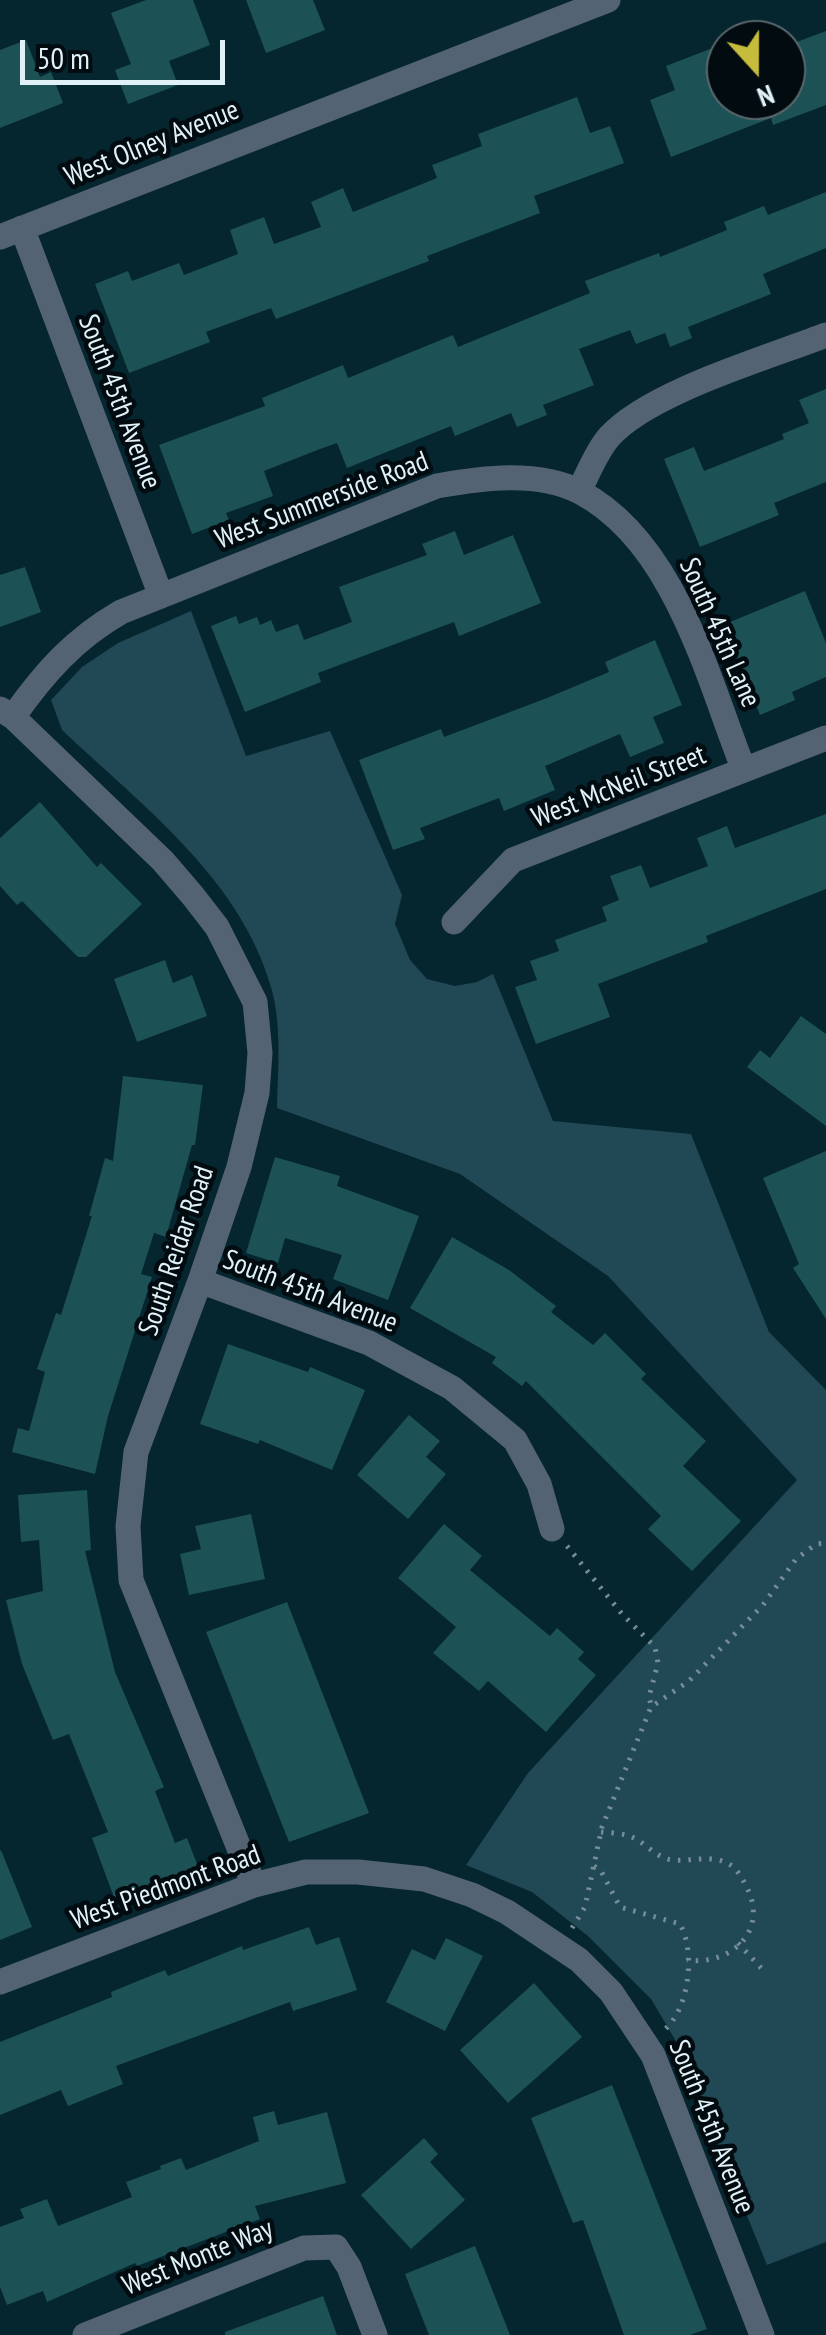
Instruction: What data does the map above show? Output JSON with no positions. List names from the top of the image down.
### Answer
{
  "streets": {
    "street": [
      "West Olney Avenue",
      "South 45th Avenue",
      "West Summerside Road",
      "South 45th Lane",
      "West McNeil Street",
      "South Reidar Road",
      "West Piedmont Road",
      "West Monte Way"
    ]
  },
  "crossings": [
    ["West Olney Avenue", "South 45th Avenue"],
    ["South 45th Avenue", "West Summerside Road"],
    ["South 45th Avenue", "South Reidar Road"],
    ["South 45th Avenue", "West Piedmont Road"],
    ["West Summerside Road", "South 45th Lane"],
    ["West Summerside Road", "South Reidar Road"],
    ["South 45th Lane", "West McNeil Street"],
    ["South Reidar Road", "West Piedmont Road"]
  ],
  "scale_bar": "50 m",
  "north": "bottom"
}
